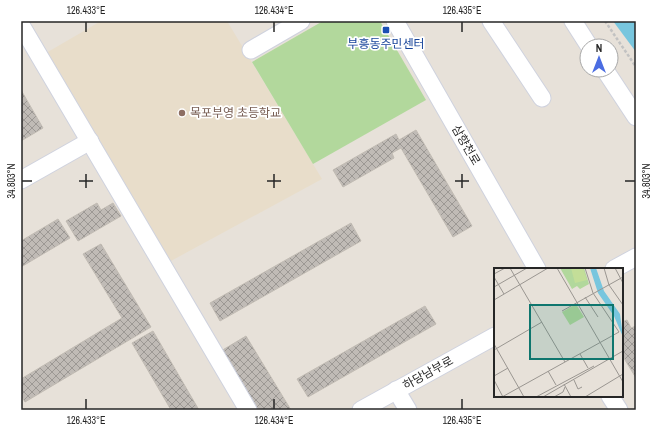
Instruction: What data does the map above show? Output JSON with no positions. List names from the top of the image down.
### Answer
{
  "streets": {
    "street": ["삼향천로", "하당남부로"]
  },
  "places": {
    "transit": ["부흥동주민센터"],
    "other": ["목포부영 초등학교"]
  },
  "north": "top",
  "coordinates": [
    "126.433°E",
    "126.434°E",
    "126.435°E",
    "34.803°N"
  ]
}
